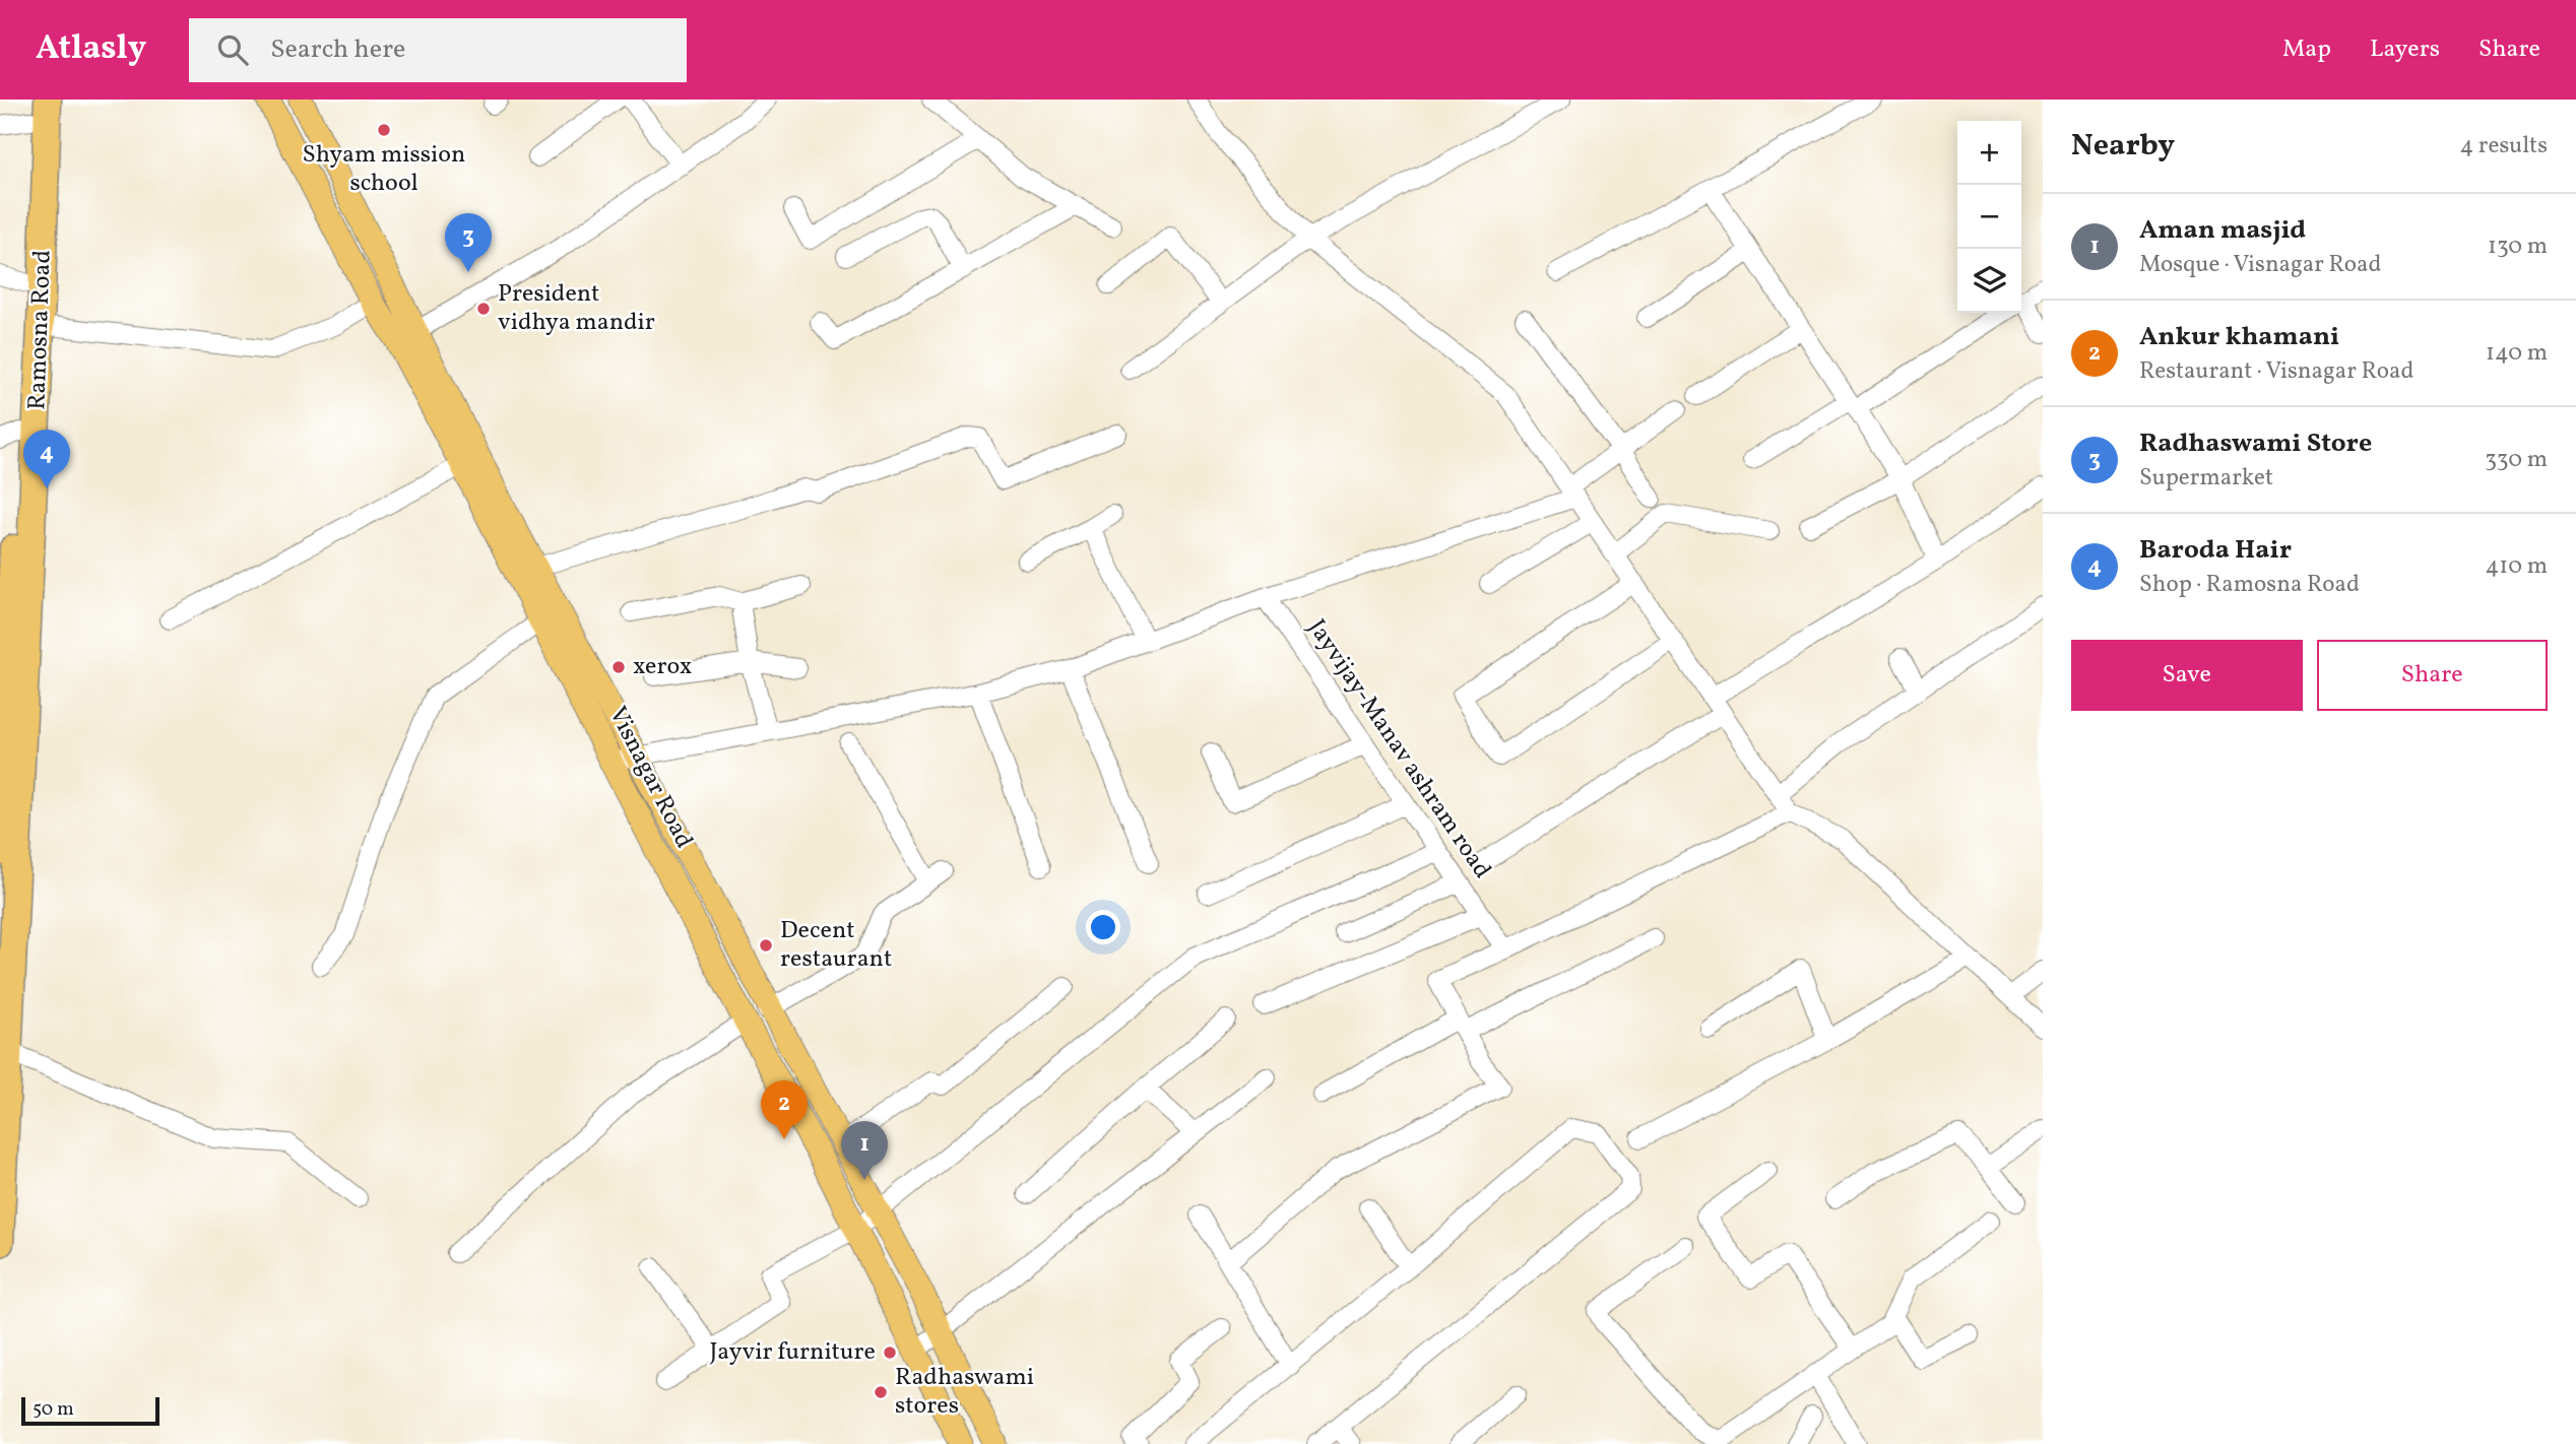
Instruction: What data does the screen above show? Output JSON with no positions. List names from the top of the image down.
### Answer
{
  "streets": {
    "highway": ["Ramosna Road"],
    "main road": ["Visnagar Road"],
    "street": ["Jayvijay-Manav ashram road"]
  },
  "places": [
    "Shyam mission school",
    "President vidhya mandir",
    "xerox",
    "Decent restaurant",
    "Jayvir furniture",
    "Radhaswami stores"
  ],
  "scale_bar": "50 m",
  "page": {
    "header": "Atlasly",
    "search": "Search here",
    "nav": ["Map", "Layers", "Share"],
    "heading": ["Nearby", "4 results"],
    "map_buttons": ["+", "−"],
    "list": [
      {
        "mark": "1",
        "name": "Aman masjid",
        "note": "Mosque · Visnagar Road",
        "value": "130 m"
      },
      {
        "mark": "2",
        "name": "Ankur khamani",
        "note": "Restaurant · Visnagar Road",
        "value": "140 m"
      },
      {
        "mark": "3",
        "name": "Radhaswami Store",
        "note": "Supermarket",
        "value": "330 m"
      },
      {
        "mark": "4",
        "name": "Baroda Hair",
        "note": "Shop · Ramosna Road",
        "value": "410 m"
      }
    ],
    "pins": [
      "3",
      "4",
      "2",
      "1"
    ],
    "buttons": ["Save", "Share"],
    "scale": "50 m"
  }
}
